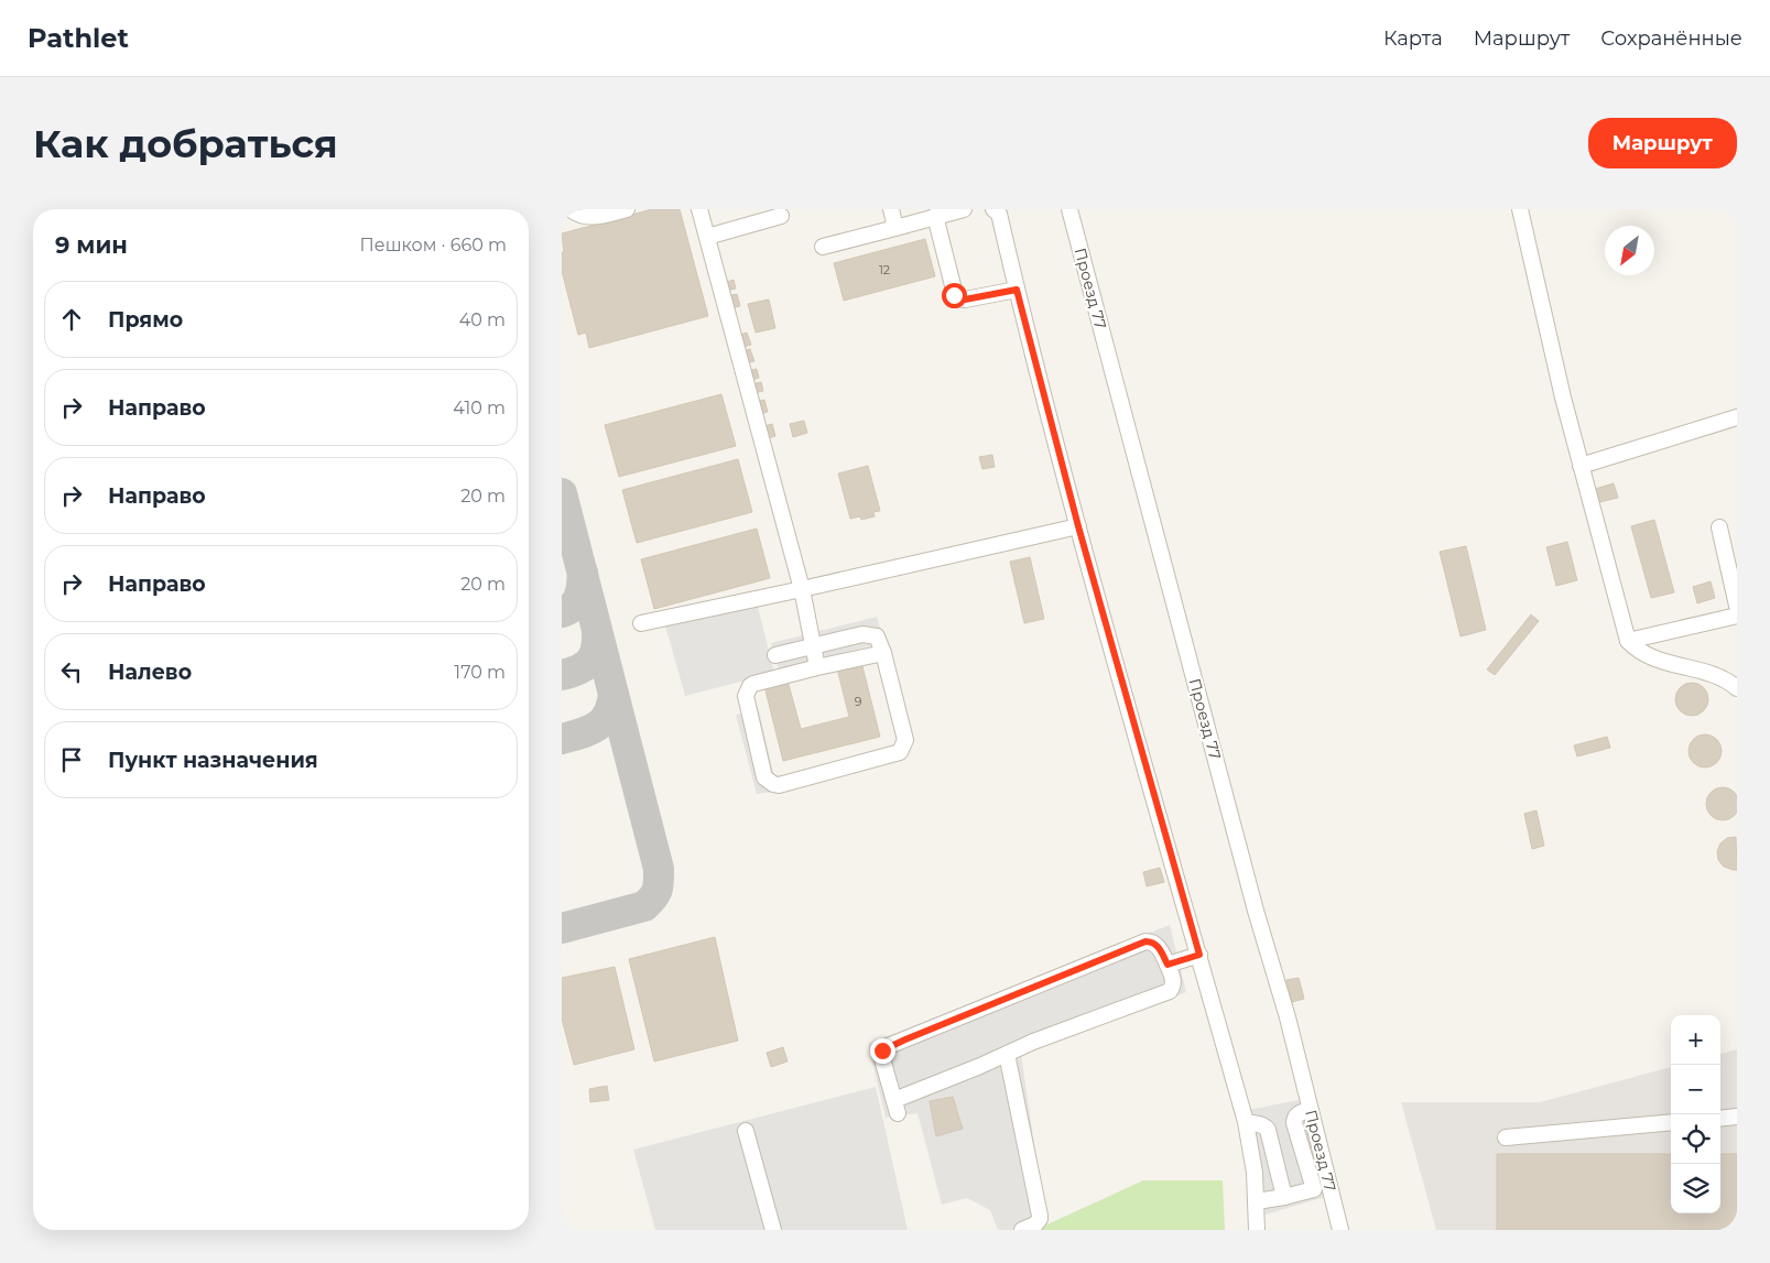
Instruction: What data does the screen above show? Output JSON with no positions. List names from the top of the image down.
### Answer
{
  "streets": {
    "street": ["Проезд 77"]
  },
  "house_numbers": ["12", "9"],
  "north": "bottom left",
  "page": {
    "header": "Pathlet",
    "nav": ["Карта", "Маршрут", "Сохранённые"],
    "buttons": "Маршрут",
    "title": "Как добраться",
    "heading": ["9 мин", "Пешком · 660 m"],
    "list": [
      ["Прямо", "40 m"],
      ["Направо", "410 m"],
      ["Направо", "20 m"],
      ["Направо", "20 m"],
      ["Налево", "170 m"],
      "Пункт назначения"
    ],
    "map_buttons": ["+", "−"]
  }
}
